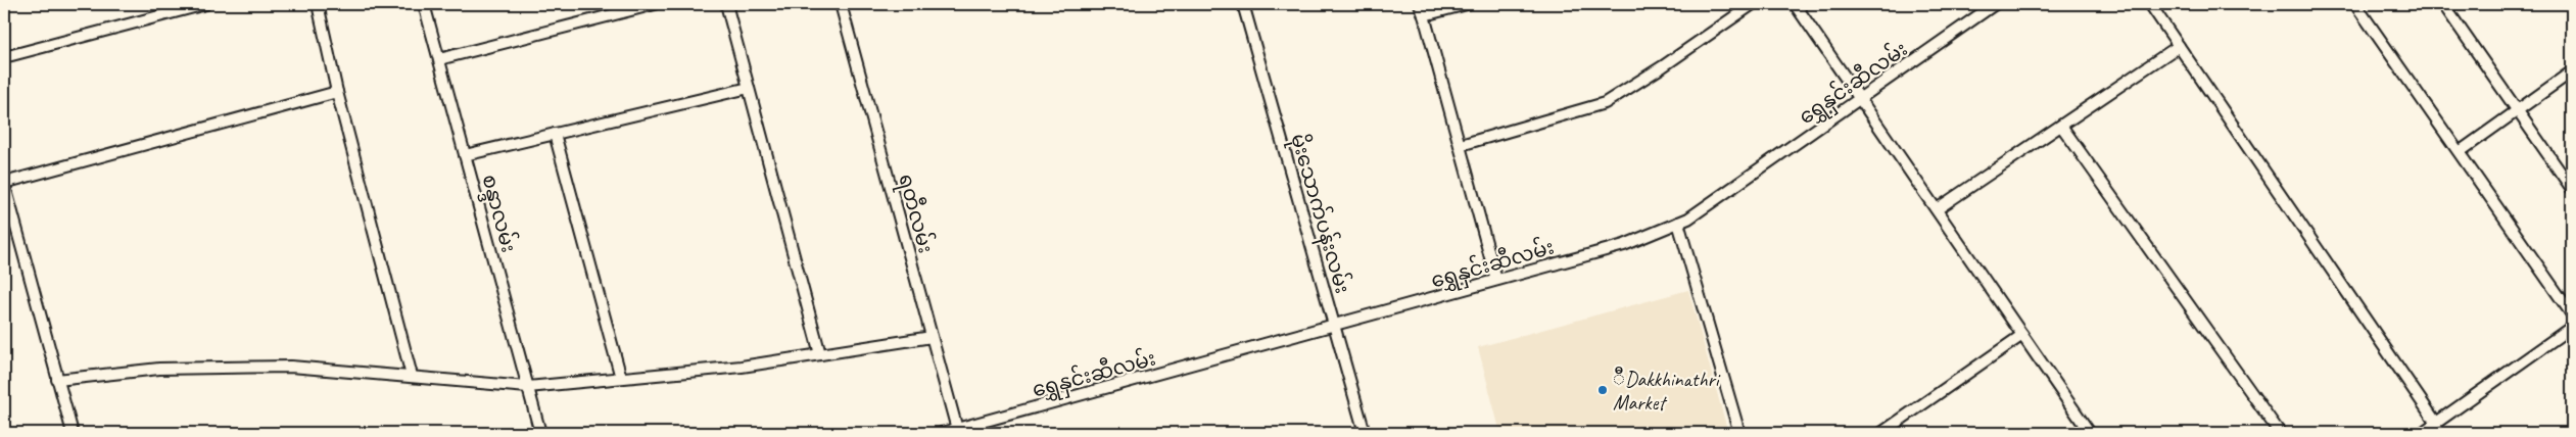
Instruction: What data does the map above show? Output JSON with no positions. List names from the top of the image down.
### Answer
{
  "streets": {
    "street": [
      "ရွှေနှင်းဆီလမ်း",
      "စန္ဒာလမ်း",
      "ရတီလမ်း",
      "မိုးသောက်ပန်းလမ်း"
    ]
  },
  "crossings": [
    ["ရွှေနှင်းဆီလမ်း", "ရတီလမ်း"],
    ["ရွှေနှင်းဆီလမ်း", "မိုးသောက်ပန်းလမ်း"]
  ],
  "places": ["ီDakkhinathri Market"]
}
